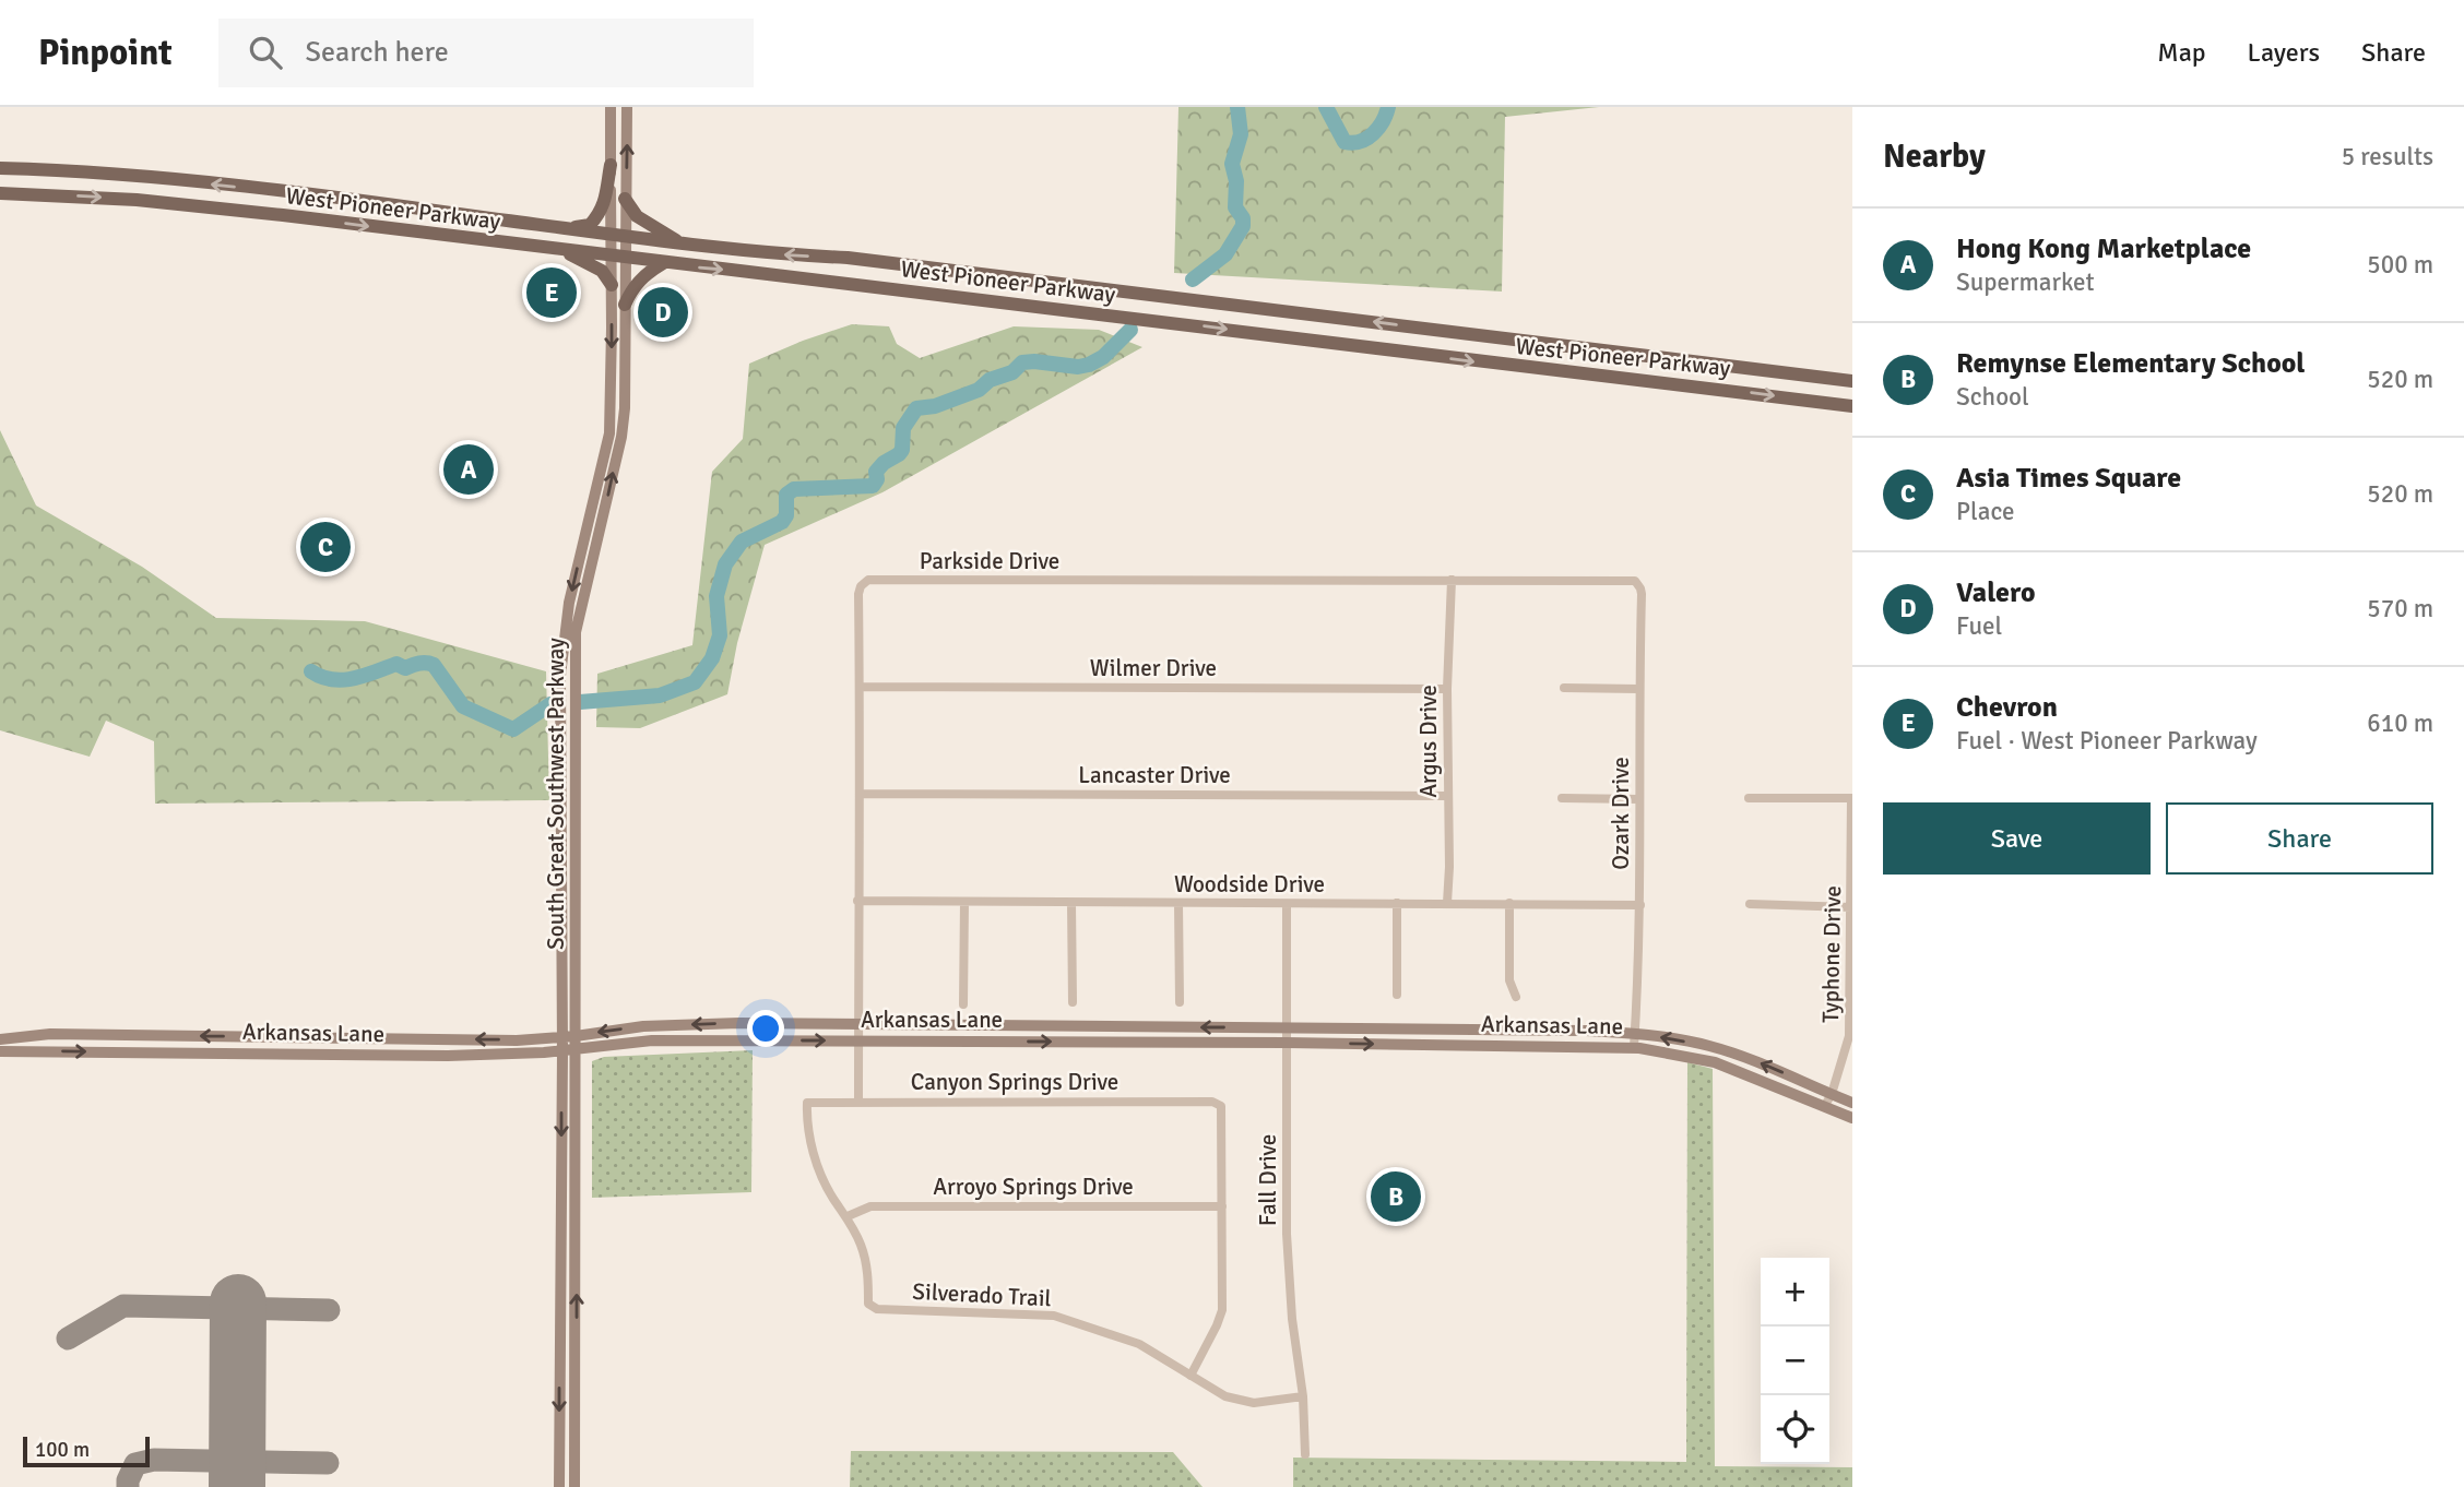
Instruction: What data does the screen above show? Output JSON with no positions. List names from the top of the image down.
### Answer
{
  "streets": {
    "main road": ["West Pioneer Parkway", "South Great Southwest Parkway", "Arkansas Lane"],
    "street": [
      "Parkside Drive",
      "Wilmer Drive",
      "Argus Drive",
      "Lancaster Drive",
      "Ozark Drive",
      "Woodside Drive",
      "Typhone Drive",
      "Canyon Springs Drive",
      "Fall Drive",
      "Arroyo Springs Drive",
      "Silverado Trail"
    ]
  },
  "crossings": [
    ["West Pioneer Parkway", "South Great Southwest Parkway"],
    ["Parkside Drive", "Wilmer Drive"],
    ["Parkside Drive", "Argus Drive"],
    ["Parkside Drive", "Lancaster Drive"],
    ["Parkside Drive", "Ozark Drive"],
    ["Parkside Drive", "Woodside Drive"],
    ["Parkside Drive", "Arkansas Lane"],
    ["Parkside Drive", "Canyon Springs Drive"],
    ["Wilmer Drive", "Argus Drive"],
    ["Argus Drive", "Lancaster Drive"],
    ["Argus Drive", "Woodside Drive"],
    ["South Great Southwest Parkway", "Arkansas Lane"],
    ["Ozark Drive", "Woodside Drive"],
    ["Ozark Drive", "Arkansas Lane"],
    ["Woodside Drive", "Fall Drive"],
    ["Typhone Drive", "Arkansas Lane"],
    ["Arkansas Lane", "Fall Drive"],
    ["Canyon Springs Drive", "Arroyo Springs Drive"],
    ["Canyon Springs Drive", "Silverado Trail"],
    ["Fall Drive", "Silverado Trail"],
    ["Arroyo Springs Drive", "Silverado Trail"]
  ],
  "scale_bar": "100 m",
  "page": {
    "header": "Pinpoint",
    "search": "Search here",
    "nav": ["Map", "Layers", "Share"],
    "heading": ["Nearby", "5 results"],
    "list": [
      {
        "mark": "A",
        "name": "Hong Kong Marketplace",
        "note": "Supermarket",
        "value": "500 m"
      },
      {
        "mark": "B",
        "name": "Remynse Elementary School",
        "note": "School",
        "value": "520 m"
      },
      {
        "mark": "C",
        "name": "Asia Times Square",
        "note": "Place",
        "value": "520 m"
      },
      {
        "mark": "D",
        "name": "Valero",
        "note": "Fuel",
        "value": "570 m"
      },
      {
        "mark": "E",
        "name": "Chevron",
        "note": "Fuel · West Pioneer Parkway",
        "value": "610 m"
      }
    ],
    "pins": [
      "E",
      "D",
      "A",
      "C",
      "B"
    ],
    "buttons": ["Save", "Share"],
    "map_buttons": ["+", "−"],
    "scale": "100 m"
  }
}
